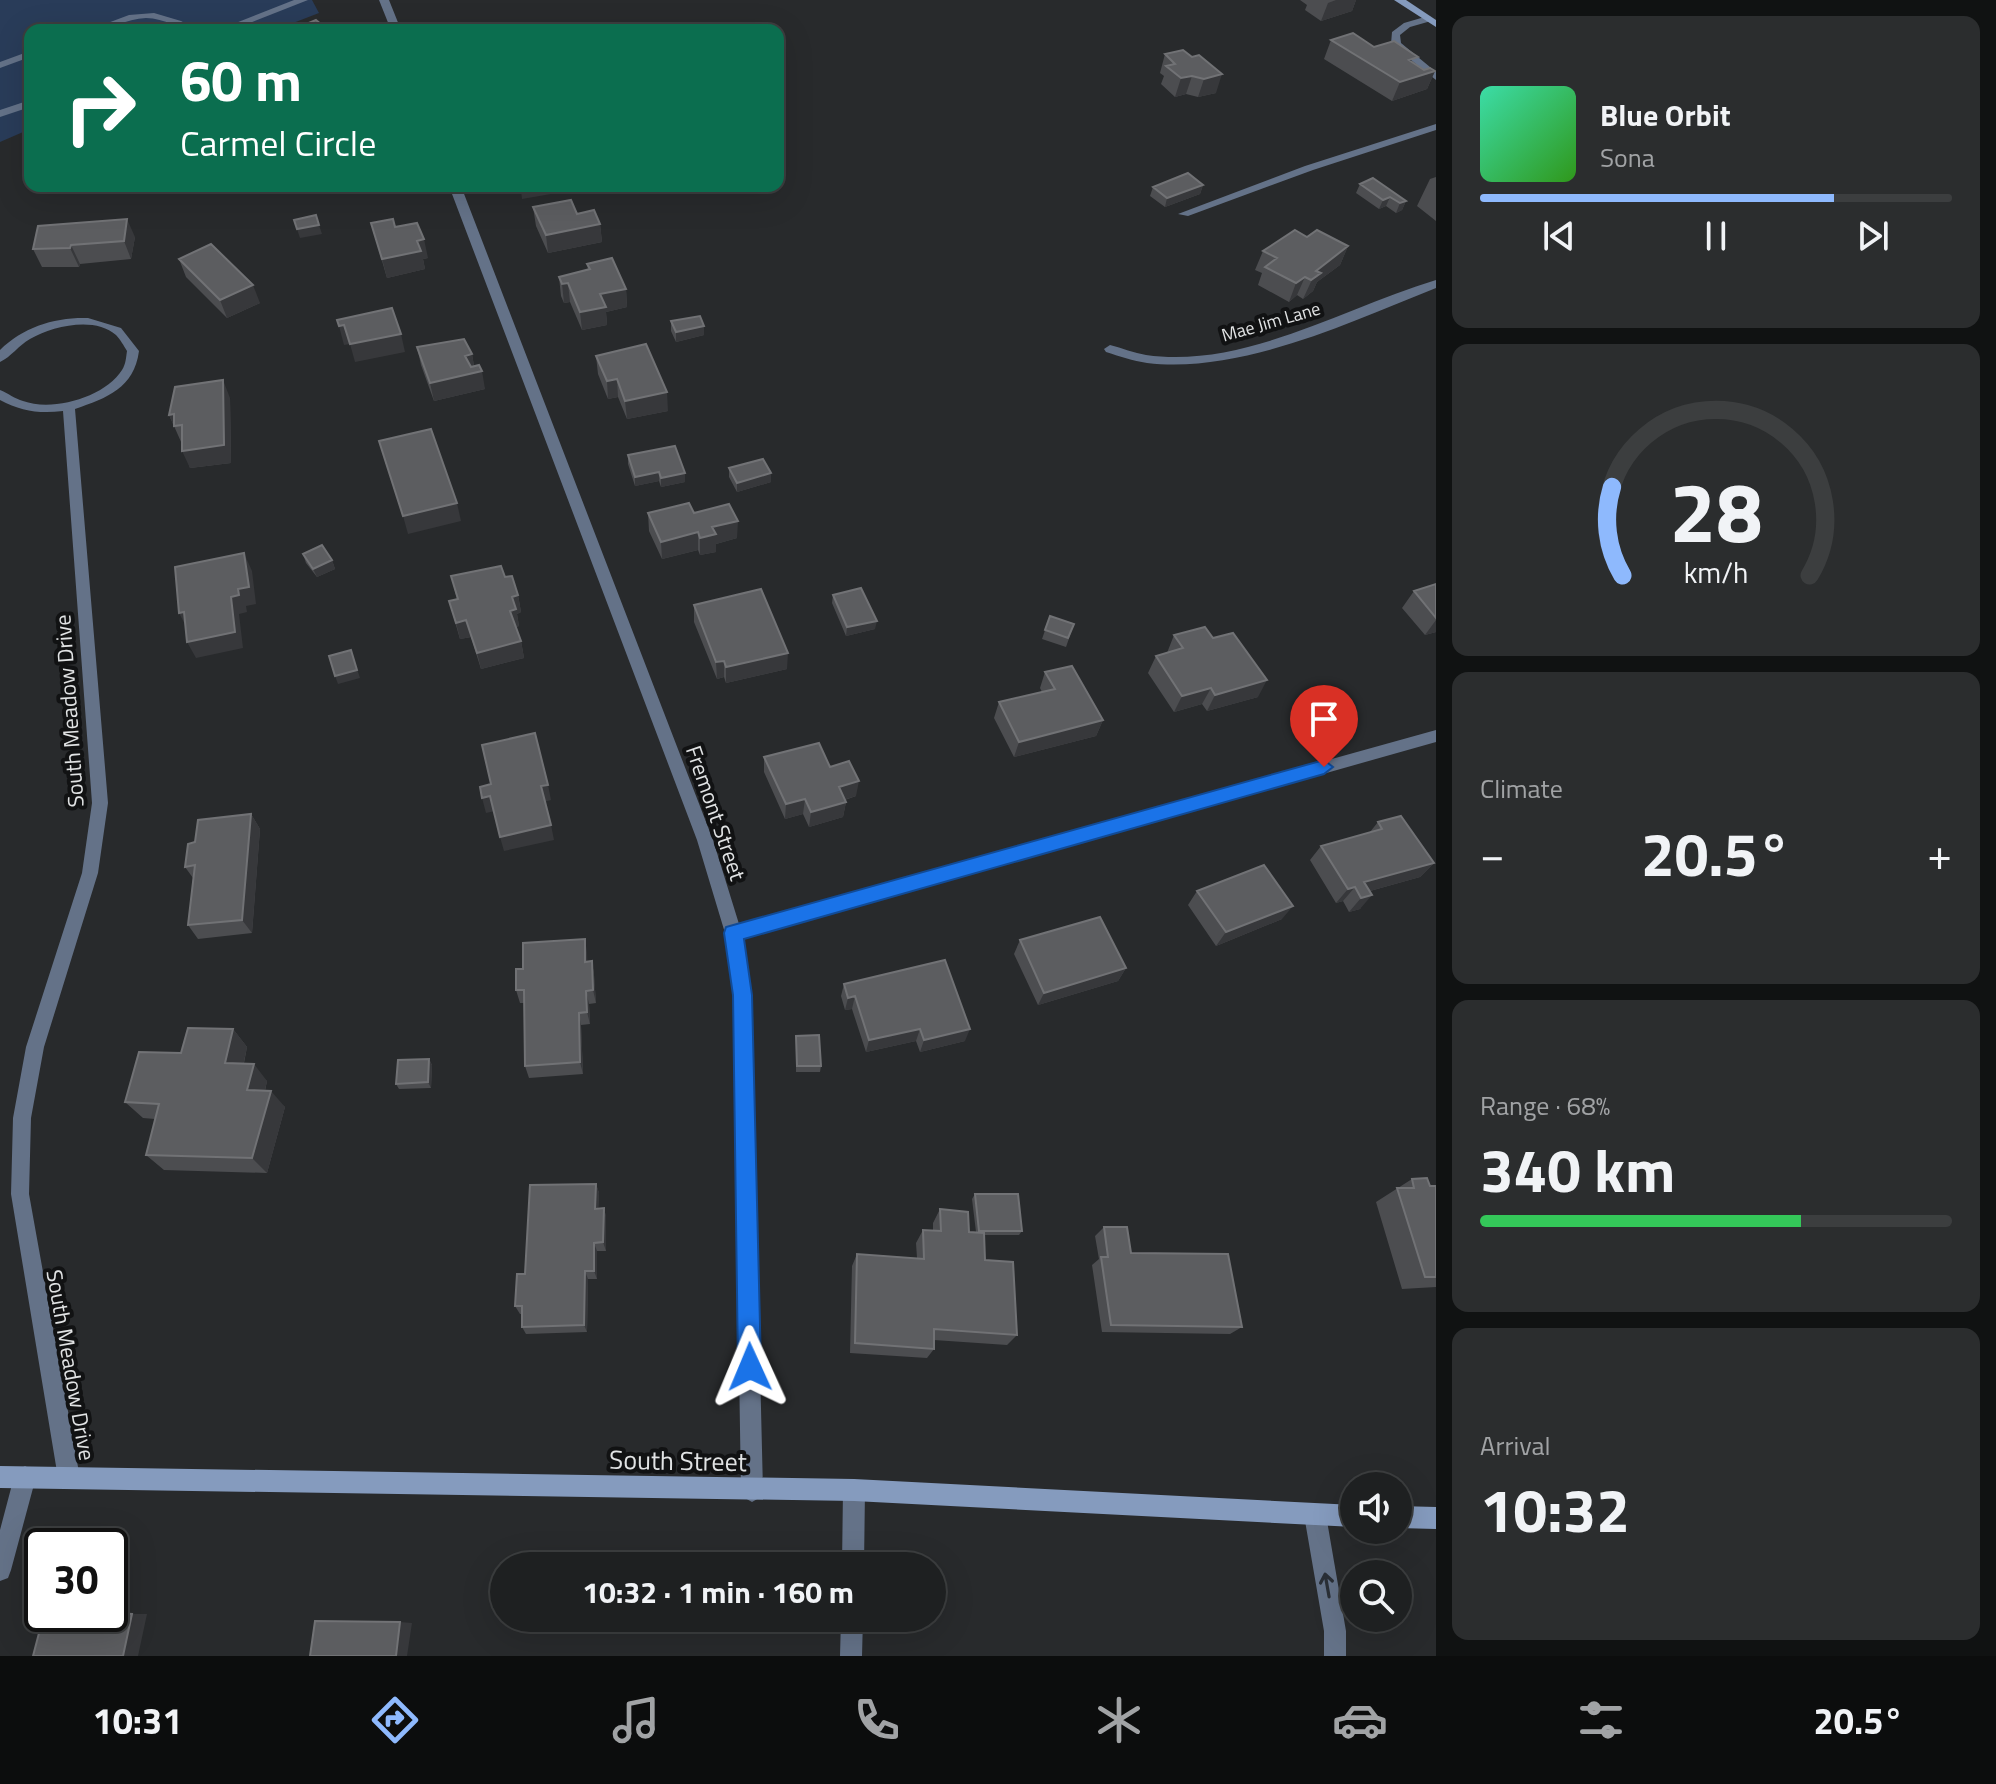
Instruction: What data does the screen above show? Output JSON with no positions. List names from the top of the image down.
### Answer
{
  "streets": {
    "street": [
      "Mae Jim Lane",
      "South Meadow Drive",
      "Fremont Street",
      "South Street"
    ]
  },
  "crossings": [
    ["South Meadow Drive", "South Street"],
    ["Fremont Street", "South Street"]
  ],
  "page": {
    "turn": ["60 m", "Carmel Circle"],
    "song": ["Blue Orbit", "Sona"],
    "tile": [
      "Climate",
      ["Range · 68%", "340 km"],
      ["Arrival", "10:32"]
    ],
    "heat": ["−", "20.5°", "+"],
    "limit": "30",
    "trip": "10:32 · 1 min · 160 m",
    "tabs": ["10:31", "20.5°"],
    "gauge": ["28", "km/h"]
  }
}
